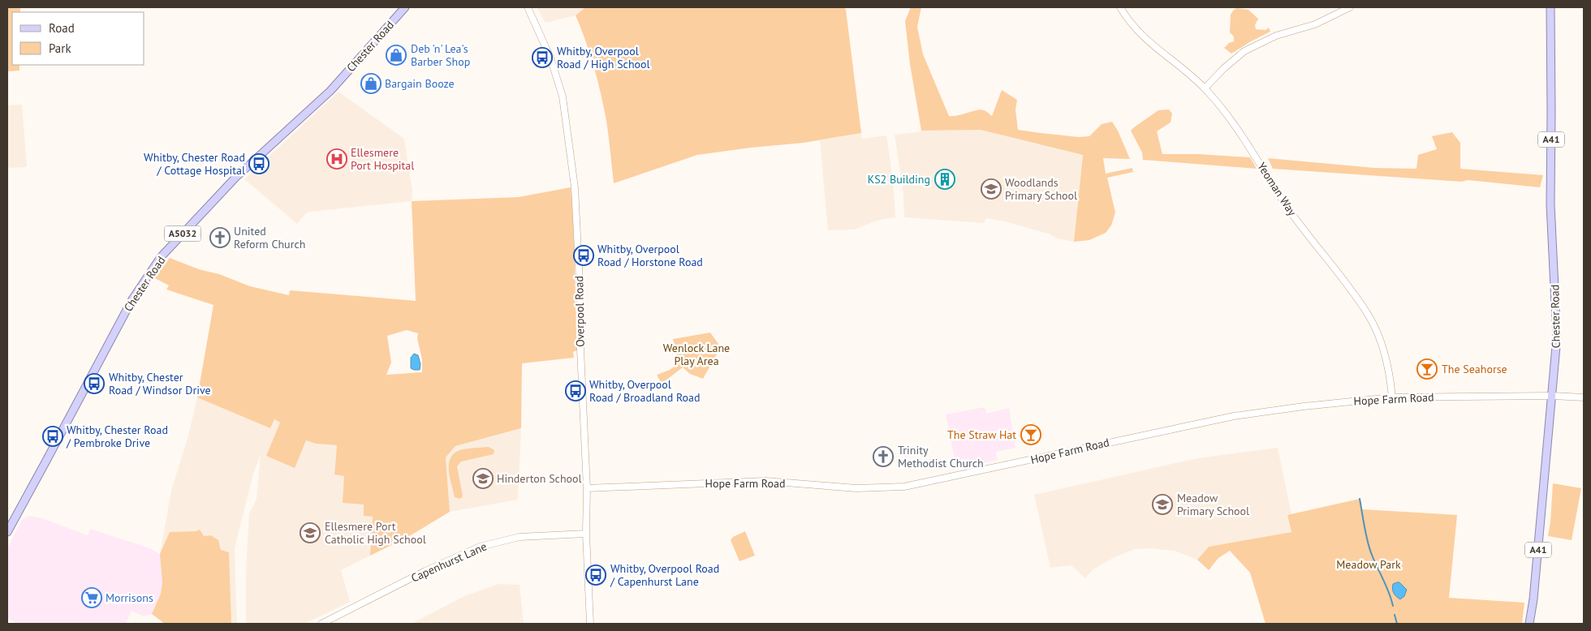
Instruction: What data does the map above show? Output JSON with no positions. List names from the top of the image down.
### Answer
{
  "streets": {
    "main road": ["Chester Road", "A41", "A5032"],
    "street": [
      "Yeoman Way",
      "Overpool Road",
      "Hope Farm Road",
      "Capenhurst Lane"
    ]
  },
  "crossings": [
    ["Chester Road", "Hope Farm Road"],
    ["Yeoman Way", "Hope Farm Road"],
    ["Overpool Road", "Hope Farm Road"],
    ["Overpool Road", "Capenhurst Lane"]
  ],
  "parks": ["Wenlock Lane Play Area", "Meadow Park"],
  "places": {
    "shop": ["Deb 'n' Lea's Barber Shop", "Bargain Booze"],
    "bus stop": [
      "Whitby, Overpool Road / High School",
      "Whitby, Chester Road / Cottage Hospital",
      "Whitby, Overpool Road / Horstone Road",
      "Whitby, Chester Road / Windsor Drive",
      "Whitby, Overpool Road / Broadland Road",
      "Whitby, Chester Road / Pembroke Drive",
      "Whitby, Overpool Road / Capenhurst Lane"
    ],
    "hospital": ["Ellesmere Port Hospital"],
    "building": ["KS2 Building"],
    "school or university": [
      "Woodlands Primary School",
      "Hinderton School",
      "Meadow Primary School",
      "Ellesmere Port Catholic High School"
    ],
    "church": ["United Reform Church", "Trinity Methodist Church"],
    "bar": ["The Seahorse", "The Straw Hat"],
    "supermarket": ["Morrisons"]
  },
  "legend": ["Road", "Park"]
}
